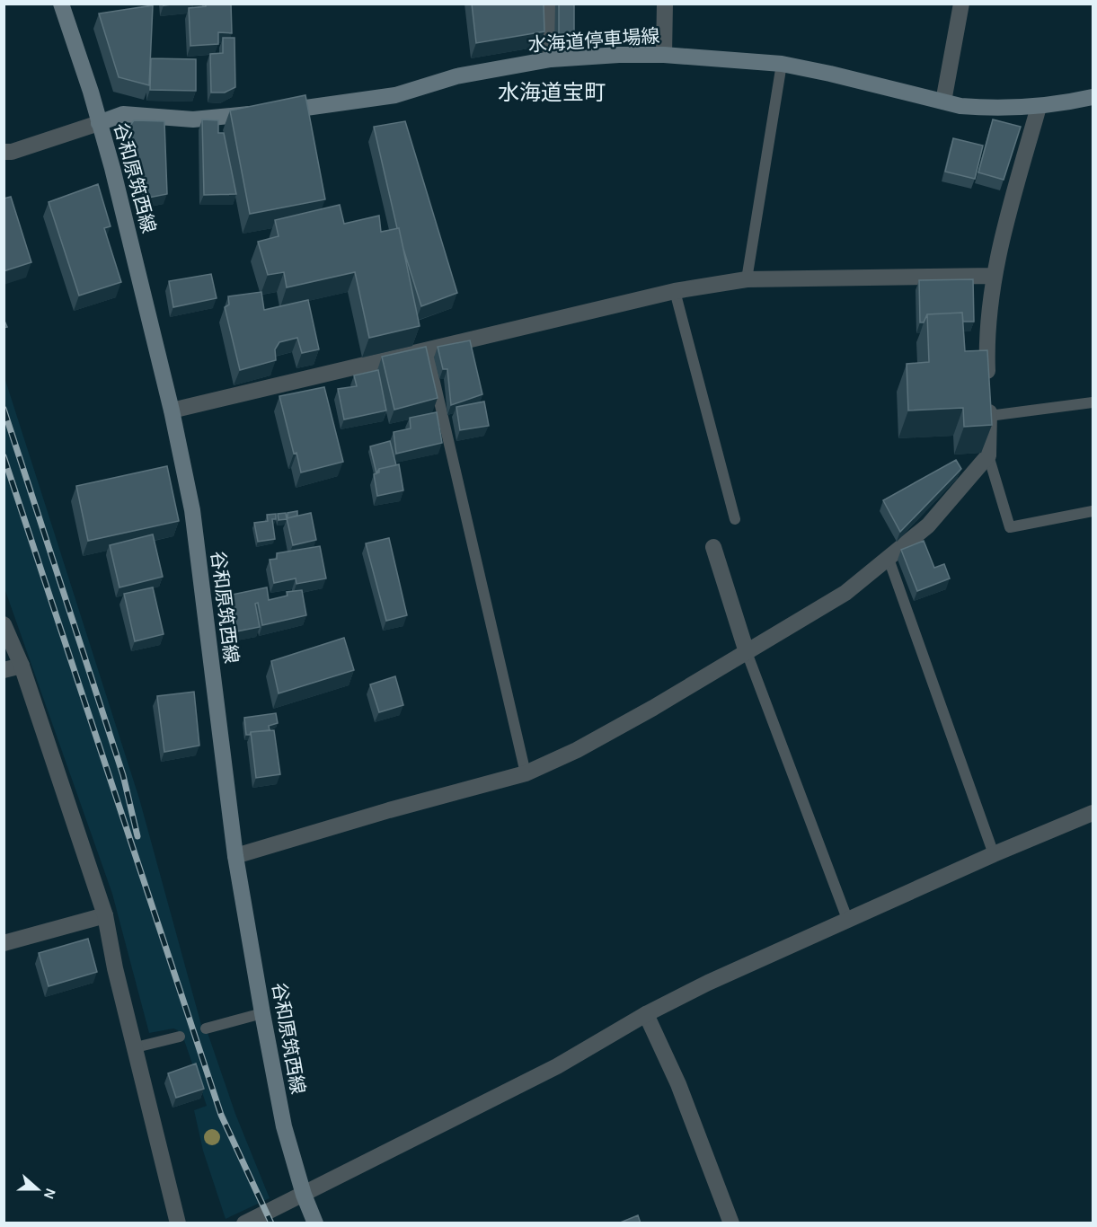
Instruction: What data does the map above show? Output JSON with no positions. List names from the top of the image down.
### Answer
{
  "streets": {
    "main road": ["水海道停車場線", "谷和原筑西線"]
  },
  "crossings": [
    ["水海道停車場線", "谷和原筑西線"]
  ],
  "districts": ["水海道宝町"],
  "north": "right"
}
